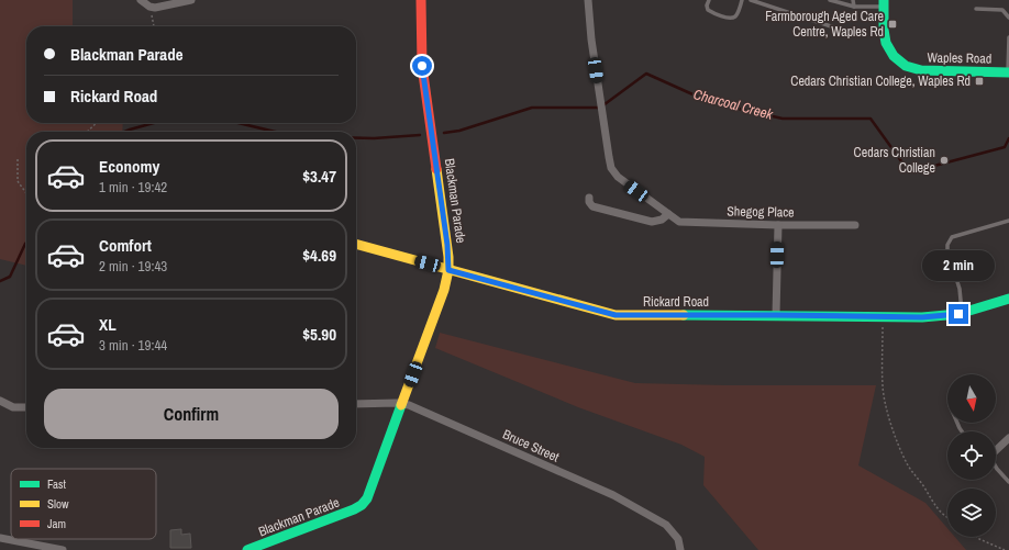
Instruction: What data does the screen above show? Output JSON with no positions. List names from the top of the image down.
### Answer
{
  "streets": {
    "street": [
      "Waples Road",
      "Blackman Parade",
      "Shegog Place",
      "Rickard Road",
      "Bruce Street"
    ]
  },
  "crossings": [
    ["Blackman Parade", "Rickard Road"],
    ["Blackman Parade", "Bruce Street"]
  ],
  "water": ["Charcoal Creek"],
  "places": {
    "transit": ["Farmborough Aged Care Centre, Waples Rd", "Cedars Christian College, Waples Rd"],
    "other": ["Cedars Christian College"]
  },
  "legend": ["Fast", "Slow", "Jam"],
  "north": "bottom",
  "page": {
    "banner": ["Blackman Parade", "Rickard Road"],
    "list": [
      {
        "name": "Economy",
        "note": "1 min · 19:42",
        "value": "$3.47"
      },
      {
        "name": "Comfort",
        "note": "2 min · 19:43",
        "value": "$4.69"
      },
      {
        "name": "XL",
        "note": "3 min · 19:44",
        "value": "$5.90"
      }
    ],
    "bubble": "2 min",
    "buttons": "Confirm"
  }
}
